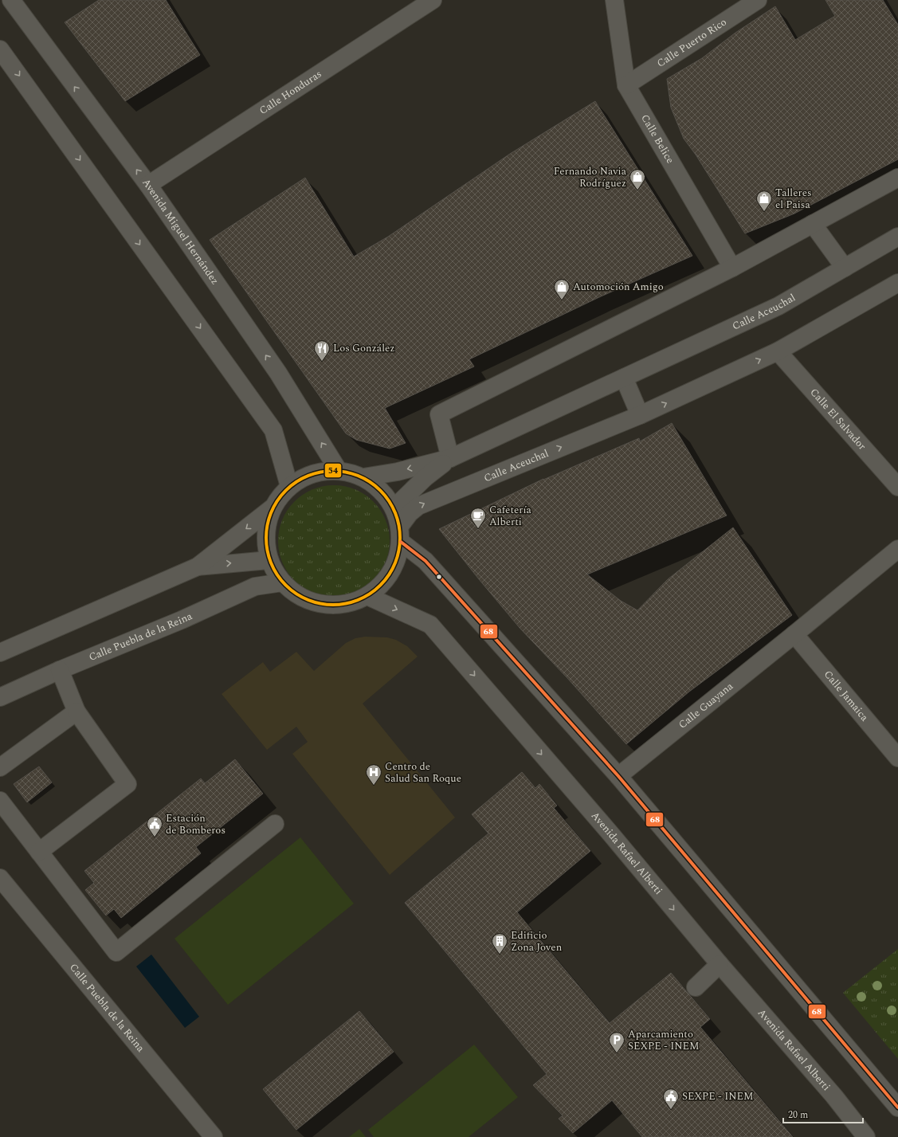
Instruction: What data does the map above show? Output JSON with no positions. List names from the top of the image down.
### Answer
{
  "streets": {
    "street": [
      "Calle Puerto Rico",
      "Calle Honduras",
      "Calle Belice",
      "Avenida Miguel Hernández",
      "Calle Aceuchal",
      "Calle El Salvador",
      "Calle Puebla de la Reina",
      "Calle Jamaica",
      "Calle Guayana",
      "Avenida Rafael Alberti"
    ]
  },
  "crossings": [
    ["Calle Puerto Rico", "Calle Belice"],
    ["Calle Honduras", "Avenida Miguel Hernández"],
    ["Calle Aceuchal", "Calle El Salvador"],
    ["Calle Jamaica", "Calle Guayana"]
  ],
  "places": {
    "shop": ["Fernando Navia Rodríguez", "Talleres el Paisa", "Automoción Amigo"],
    "restaurant": ["Los González"],
    "cafe": ["Cafetería Alberti"],
    "hospital": ["Centro de Salud San Roque"],
    "public building": ["Estación de Bomberos", "SEXPE - INEM"],
    "building": ["Edificio Zona Joven"],
    "parking": ["Aparcamiento SEXPE - INEM"]
  },
  "lines": ["transit line 54", "transit line 68"],
  "scale_bar": "20 m"
}
